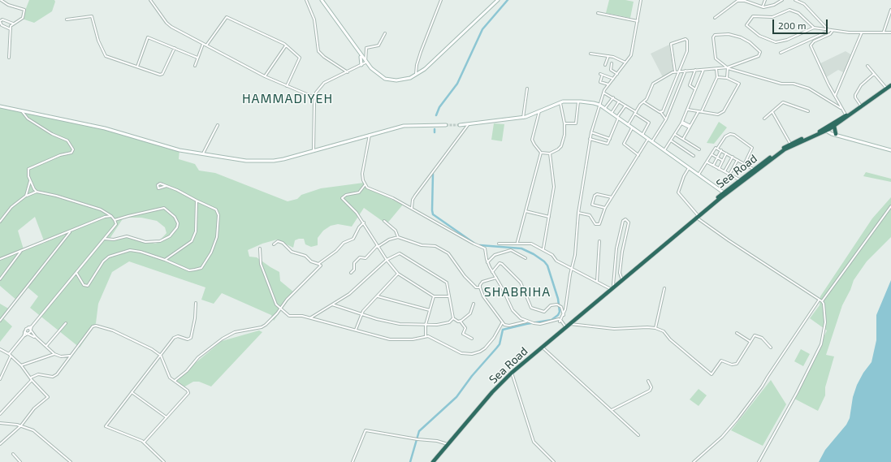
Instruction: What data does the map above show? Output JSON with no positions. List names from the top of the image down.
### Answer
{
  "streets": {
    "highway": ["Sea Road"]
  },
  "districts": ["HAMMADIYEH", "SHABRIHA"],
  "scale_bar": "200 m"
}
